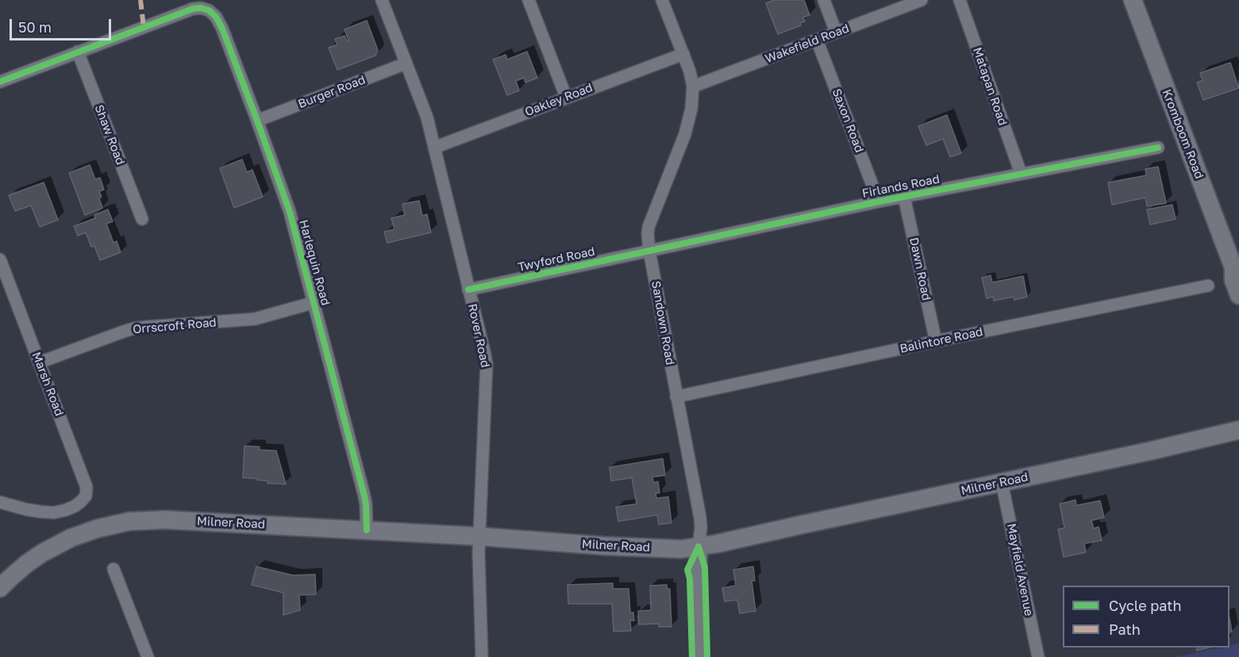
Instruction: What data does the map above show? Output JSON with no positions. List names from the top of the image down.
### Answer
{
  "streets": {
    "main road": ["Kromboom Road", "Sandown Road", "Milner Road"],
    "street": [
      "Wakefield Road",
      "Matapan Road",
      "Burger Road",
      "Oakley Road",
      "Saxon Road",
      "Shaw Road",
      "Firlands Road",
      "Twyford Road",
      "Harlequin Road",
      "Dawn Road",
      "Orrscroft Road",
      "Rover Road",
      "Balintore Road",
      "Marsh Road",
      "Mayfield Avenue"
    ]
  },
  "crossings": [
    ["Wakefield Road", "Saxon Road"],
    ["Wakefield Road", "Sandown Road"],
    ["Matapan Road", "Firlands Road"],
    ["Burger Road", "Harlequin Road"],
    ["Burger Road", "Rover Road"],
    ["Oakley Road", "Sandown Road"],
    ["Oakley Road", "Rover Road"],
    ["Saxon Road", "Firlands Road"],
    ["Shaw Road", "Harlequin Road"],
    ["Firlands Road", "Twyford Road"],
    ["Firlands Road", "Dawn Road"],
    ["Firlands Road", "Sandown Road"],
    ["Twyford Road", "Sandown Road"],
    ["Twyford Road", "Rover Road"],
    ["Harlequin Road", "Orrscroft Road"],
    ["Harlequin Road", "Milner Road"],
    ["Dawn Road", "Balintore Road"],
    ["Sandown Road", "Balintore Road"],
    ["Sandown Road", "Milner Road"],
    ["Orrscroft Road", "Marsh Road"],
    ["Rover Road", "Milner Road"],
    ["Milner Road", "Mayfield Avenue"]
  ],
  "legend": ["Cycle path", "Path"],
  "scale_bar": "50 m"
}
